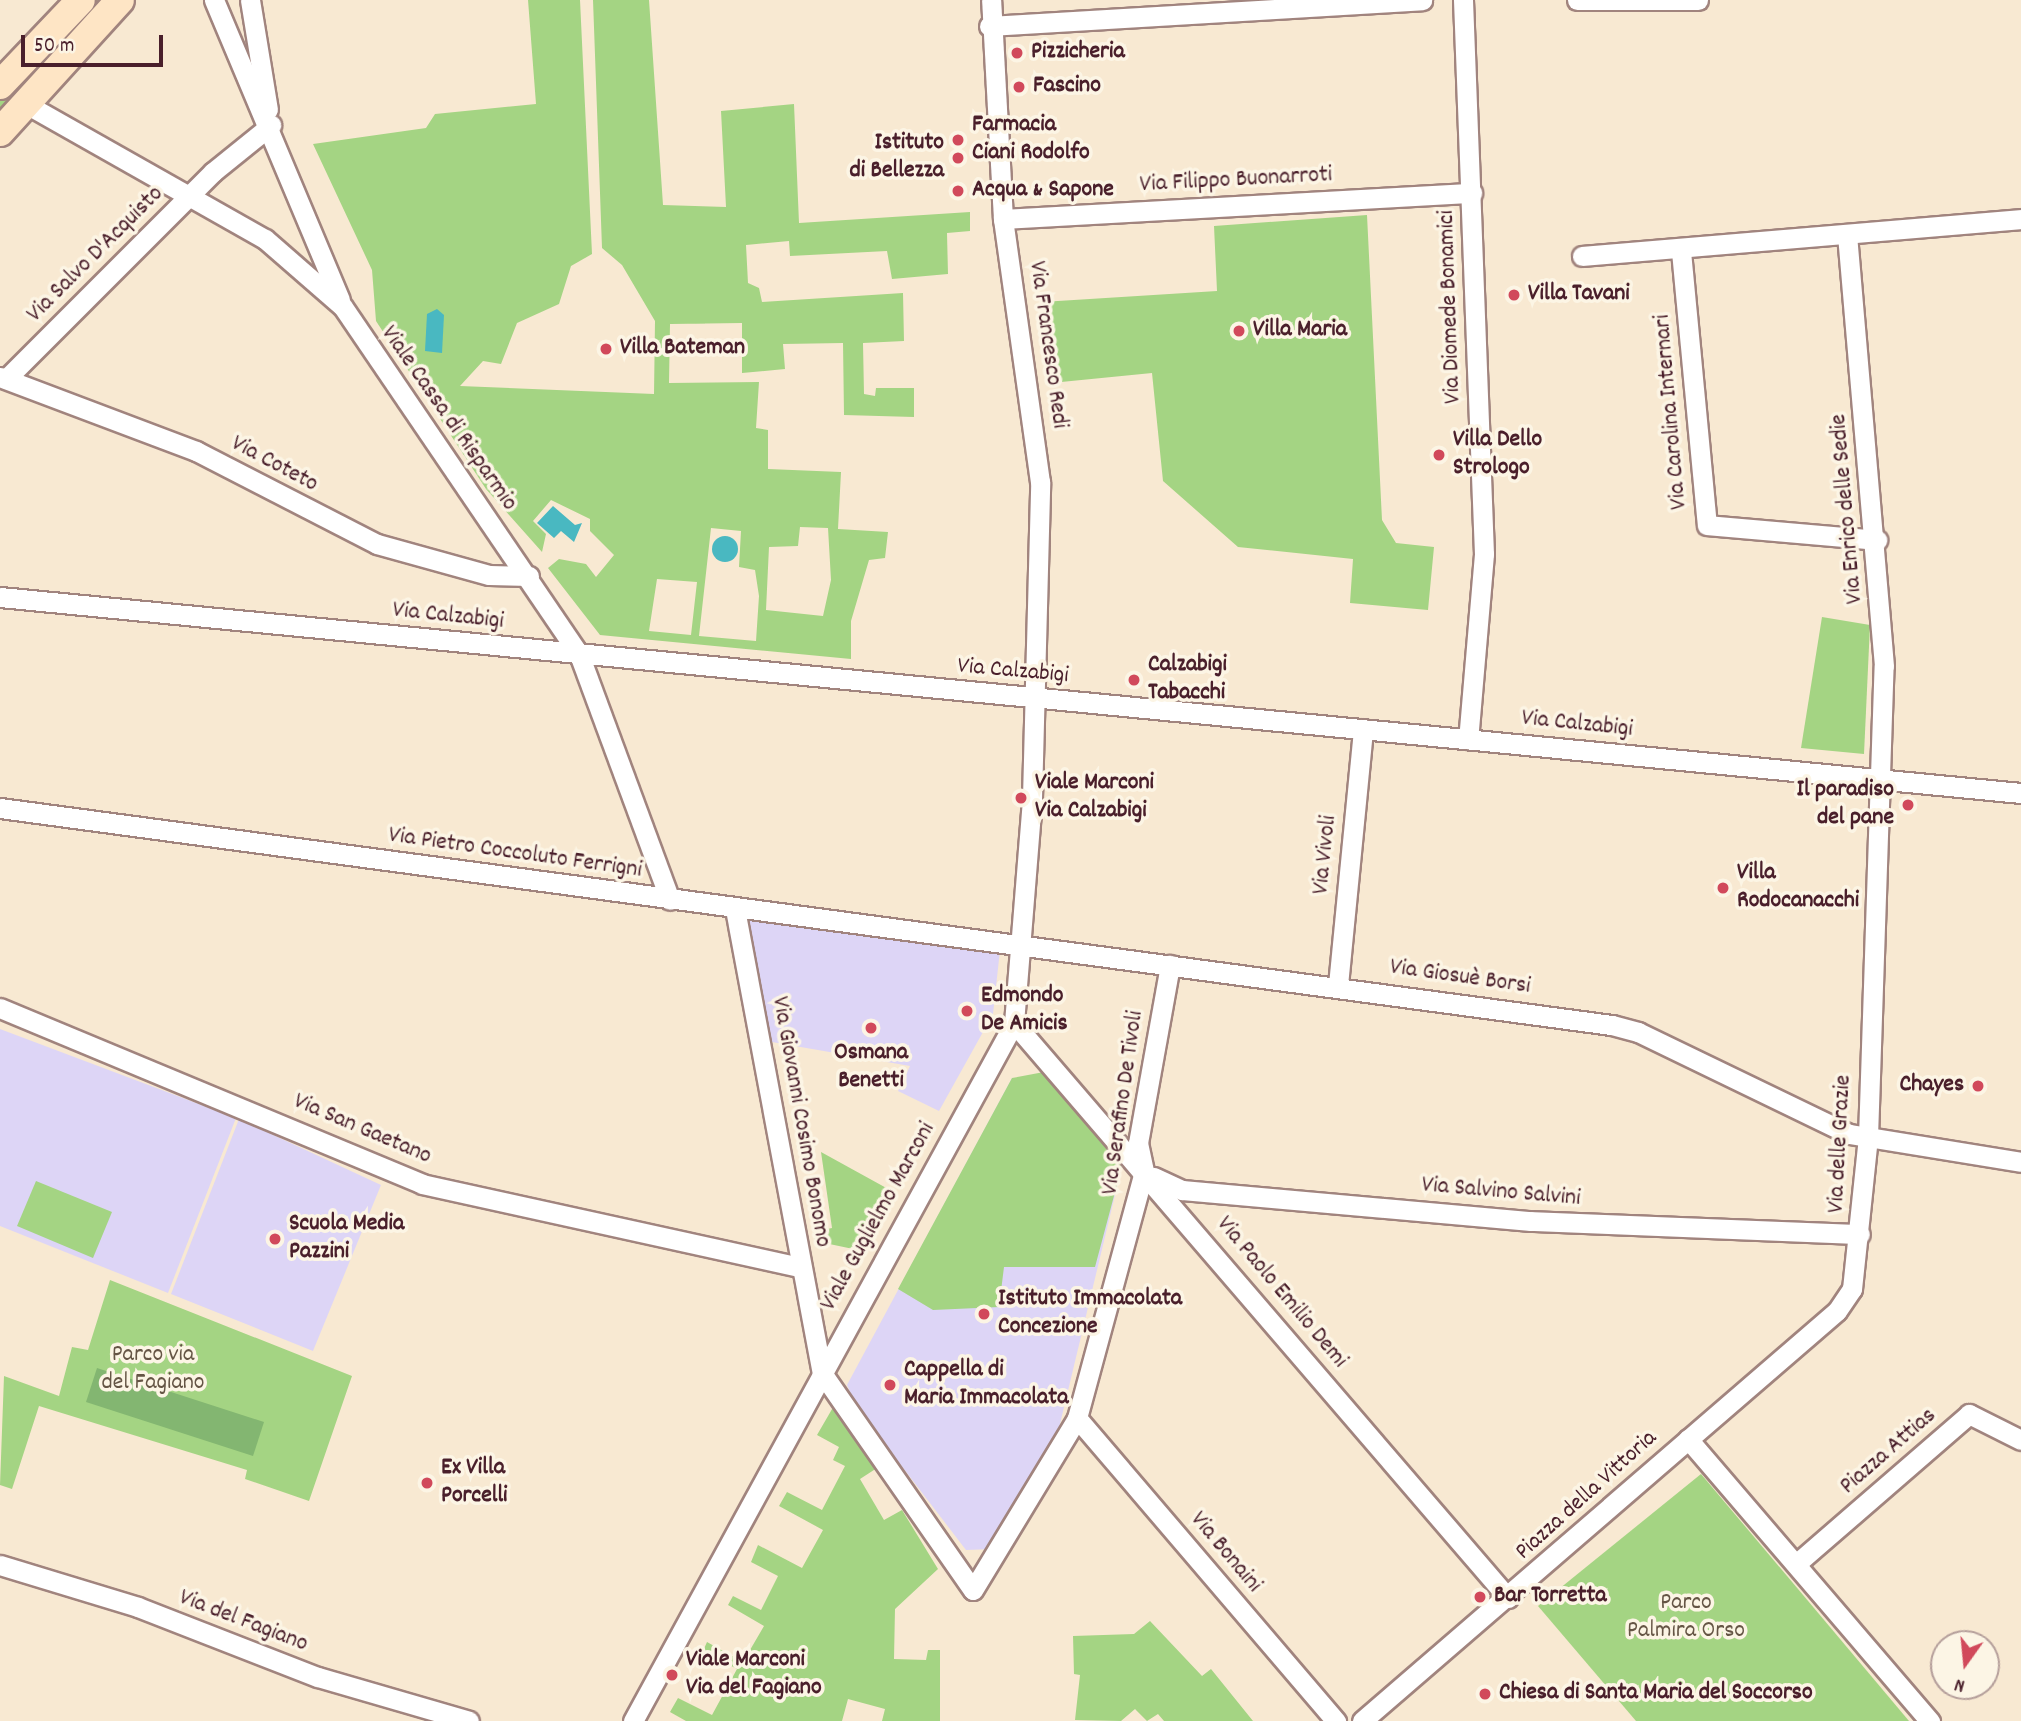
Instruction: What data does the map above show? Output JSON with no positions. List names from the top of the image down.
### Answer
{
  "streets": {
    "street": [
      "Via Filippo Buonarroti",
      "Via Salvo D'Acquisto",
      "Via Diomede Bonamici",
      "Via Francesco Redi",
      "Via Carolina Internari",
      "Viale Cassa di Risparmio",
      "Via Coteto",
      "Via Enrico delle Sedie",
      "Via Calzabigi",
      "Via Pietro Coccoluto Ferrigni",
      "Via Vivoli",
      "Via Giosuè Borsi",
      "Via Serafino De Tivoli",
      "Via Giovanni Cosimo Bonomo",
      "Via San Gaetano",
      "Via delle Grazie",
      "Via Salvino Salvini",
      "Viale Guglielmo Marconi",
      "Via Paolo Emilio Demi",
      "Piazza Attias",
      "Piazza della Vittoria",
      "Via Bonaini",
      "Via del Fagiano"
    ]
  },
  "crossings": [
    ["Via Filippo Buonarroti", "Via Diomede Bonamici"],
    ["Via Filippo Buonarroti", "Via Francesco Redi"],
    ["Via Salvo D'Acquisto", "Viale Cassa di Risparmio"],
    ["Via Salvo D'Acquisto", "Via Coteto"],
    ["Via Diomede Bonamici", "Via Calzabigi"],
    ["Via Francesco Redi", "Via Calzabigi"],
    ["Via Francesco Redi", "Viale Guglielmo Marconi"],
    ["Via Carolina Internari", "Via Enrico delle Sedie"],
    ["Viale Cassa di Risparmio", "Via Coteto"],
    ["Viale Cassa di Risparmio", "Via Calzabigi"],
    ["Viale Cassa di Risparmio", "Via Pietro Coccoluto Ferrigni"],
    ["Via Enrico delle Sedie", "Via Calzabigi"],
    ["Via Enrico delle Sedie", "Via delle Grazie"],
    ["Via Calzabigi", "Via Vivoli"],
    ["Via Calzabigi", "Via delle Grazie"],
    ["Via Calzabigi", "Viale Guglielmo Marconi"],
    ["Via Pietro Coccoluto Ferrigni", "Via Giosuè Borsi"],
    ["Via Pietro Coccoluto Ferrigni", "Via Giovanni Cosimo Bonomo"],
    ["Via Pietro Coccoluto Ferrigni", "Viale Guglielmo Marconi"],
    ["Via Vivoli", "Via Giosuè Borsi"],
    ["Via Giosuè Borsi", "Via Serafino De Tivoli"],
    ["Via Giosuè Borsi", "Via delle Grazie"],
    ["Via Giosuè Borsi", "Viale Guglielmo Marconi"],
    ["Via Serafino De Tivoli", "Via Giovanni Cosimo Bonomo"],
    ["Via Serafino De Tivoli", "Via Salvino Salvini"],
    ["Via Serafino De Tivoli", "Via Paolo Emilio Demi"],
    ["Via Serafino De Tivoli", "Via Bonaini"],
    ["Via Giovanni Cosimo Bonomo", "Via San Gaetano"],
    ["Via Giovanni Cosimo Bonomo", "Viale Guglielmo Marconi"],
    ["Via delle Grazie", "Via Salvino Salvini"],
    ["Via delle Grazie", "Piazza della Vittoria"],
    ["Via Salvino Salvini", "Via Paolo Emilio Demi"],
    ["Viale Guglielmo Marconi", "Via Paolo Emilio Demi"],
    ["Via Paolo Emilio Demi", "Piazza della Vittoria"],
    ["Piazza Attias", "Piazza della Vittoria"]
  ],
  "parks": ["Parco via del Fagiano", "Parco Palmira Orso"],
  "places": [
    "Pizzicheria",
    "Fascino",
    "Farmacia Ciani Rodolfo",
    "Istituto di Bellezza",
    "Acqua & Sapone",
    "Villa Tavani",
    "Villa Maria",
    "Villa Bateman",
    "Villa Dello Strologo",
    "Calzabigi Tabacchi",
    "Viale Marconi Via Calzabigi",
    "Il paradiso del pane",
    "Villa Rodocanacchi",
    "Edmondo De Amicis",
    "Osmana Benetti",
    "Chayes",
    "Scuola Media Pazzini",
    "Istituto Immacolata Concezione",
    "Cappella di Maria Immacolata",
    "Ex Villa Porcelli",
    "Bar Torretta",
    "Viale Marconi Via del Fagiano",
    "Chiesa di Santa Maria del Soccorso"
  ],
  "scale_bar": "50 m",
  "north": "bottom"
}
